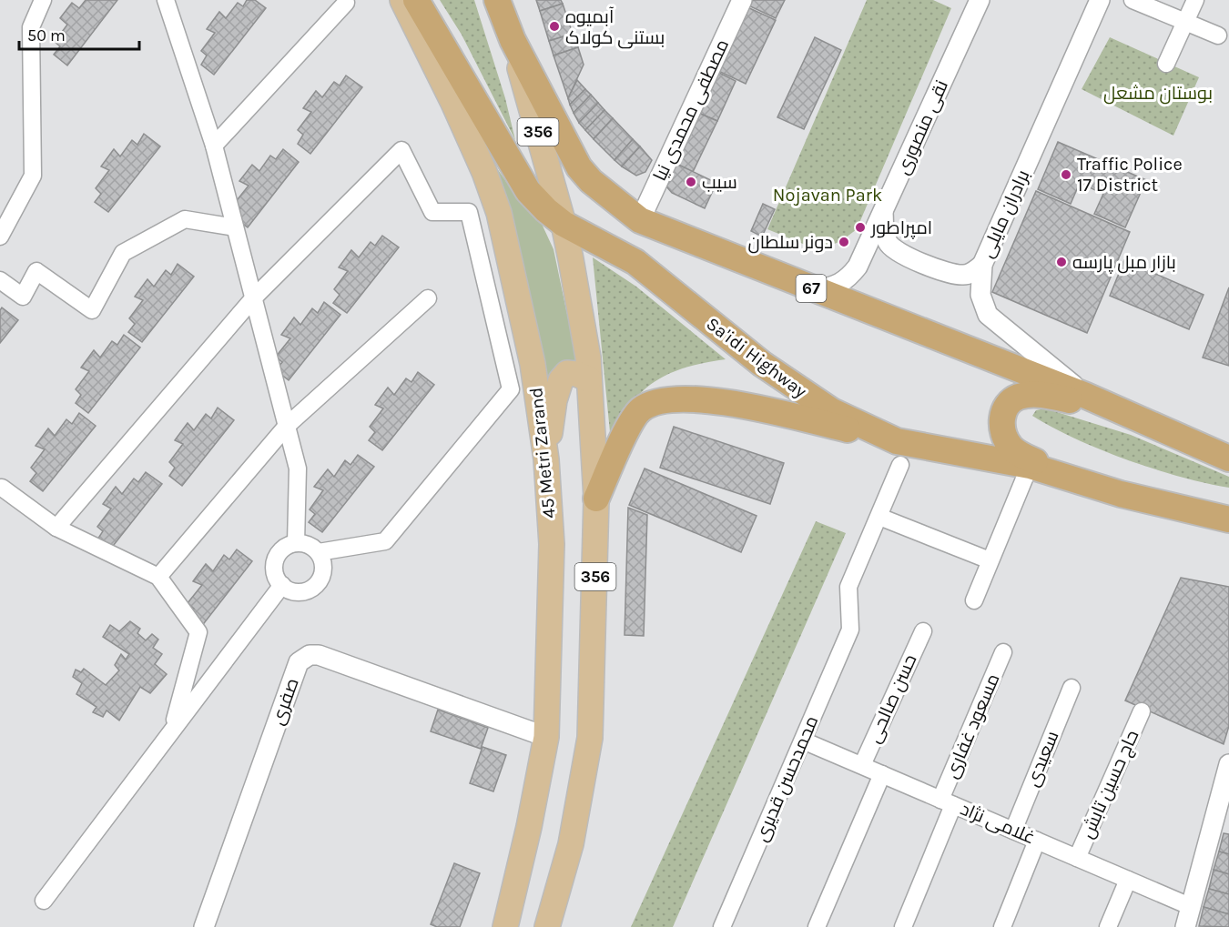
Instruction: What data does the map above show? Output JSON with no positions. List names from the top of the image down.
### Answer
{
  "streets": {
    "highway": ["67", "Sa'idi Highway"],
    "main road": ["356", "45 Metri Zarand"],
    "street": [
      "مصطفی محمدی نیا",
      "نقی منصوری",
      "برادران مایلی",
      "حسن صالحی",
      "صفری",
      "مسعود غفاری",
      "سعيدی",
      "محمدحسن قدیری",
      "حاج حسین تابش",
      "غلامی نژاد"
    ]
  },
  "crossings": [
    ["مصطفی محمدی نیا", "67"],
    ["نقی منصوری", "67"],
    ["356", "67"],
    ["356", "Sa'idi Highway"],
    ["برادران مایلی", "67"],
    ["45 Metri Zarand", "صفری"],
    ["حسن صالحی", "غلامی نژاد"],
    ["مسعود غفاری", "غلامی نژاد"],
    ["سعيدی", "غلامی نژاد"],
    ["محمدحسن قدیری", "غلامی نژاد"],
    ["حاج حسین تابش", "غلامی نژاد"]
  ],
  "parks": ["بوستان مشعل", "Nojavan Park"],
  "places": [
    "آبمیوه بستنی کولاک",
    "Traffic Police 17 District",
    "سیب",
    "امپراطور",
    "دونر سلطان",
    "بازار مبل پارسه"
  ],
  "scale_bar": "50 m"
}
